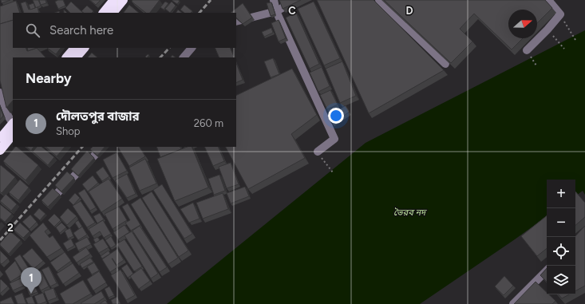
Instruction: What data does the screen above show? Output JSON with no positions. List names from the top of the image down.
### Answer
{
  "water": ["ভৈরব নদ"],
  "north": "right",
  "page": {
    "search": "Search here",
    "heading": "Nearby",
    "list": [
      {
        "mark": "1",
        "name": "দৌলতপুর বাজার",
        "note": "Shop",
        "value": "260 m"
      }
    ],
    "map_buttons": ["+", "−"],
    "pins": "1"
  },
  "grid": {
    "columns": ["C", "D"],
    "rows": ["2"]
  }
}
